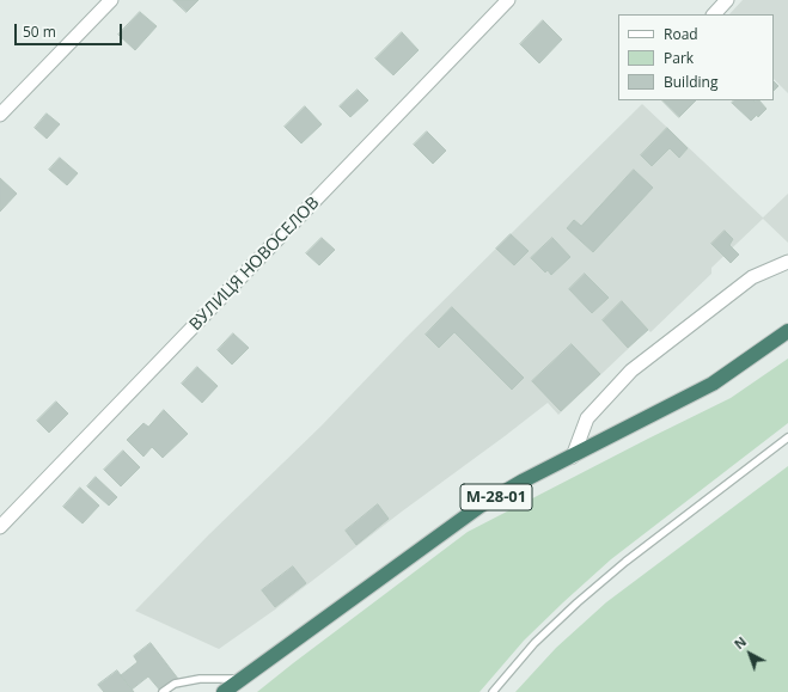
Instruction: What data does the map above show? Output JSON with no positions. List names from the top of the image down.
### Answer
{
  "streets": {
    "highway": ["М-28-01"],
    "street": ["ВУЛИЦЯ НОВОСЕЛОВ"]
  },
  "legend": ["Road", "Park", "Building"],
  "scale_bar": "50 m",
  "north": "top left"
}
